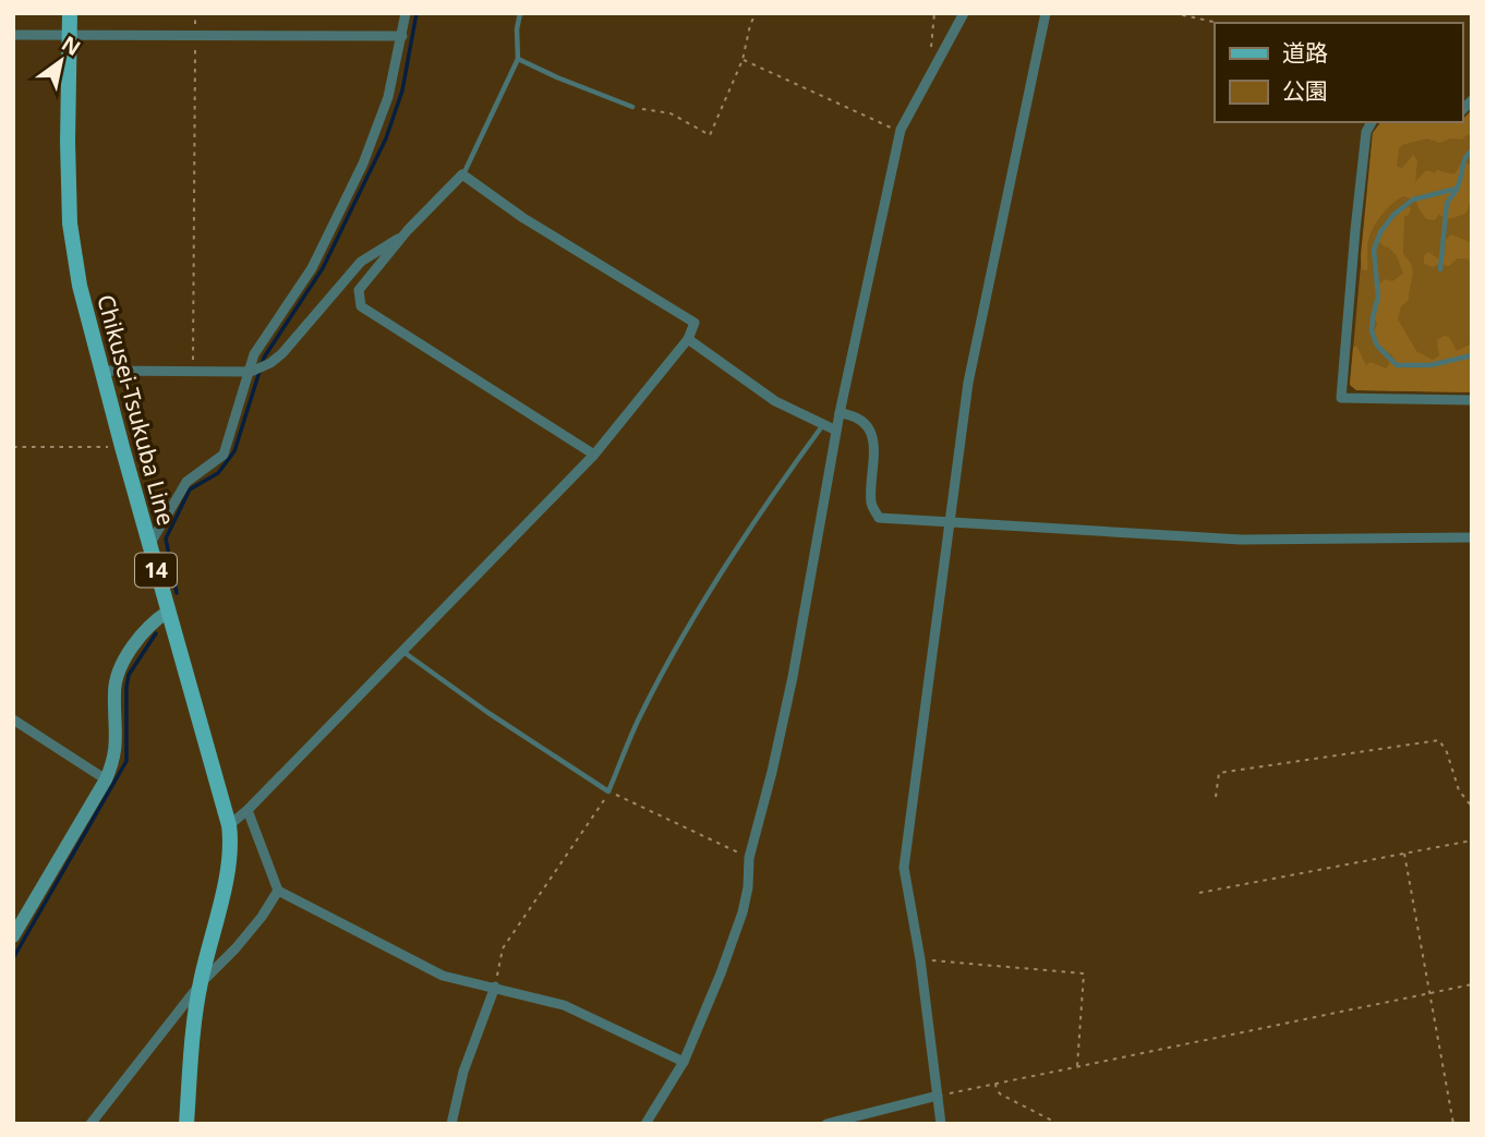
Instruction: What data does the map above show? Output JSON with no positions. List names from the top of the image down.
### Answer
{
  "streets": {
    "main road": ["Chikusei-Tsukuba Line", "14"]
  },
  "legend": ["道路", "公園"],
  "north": "top right"
}
